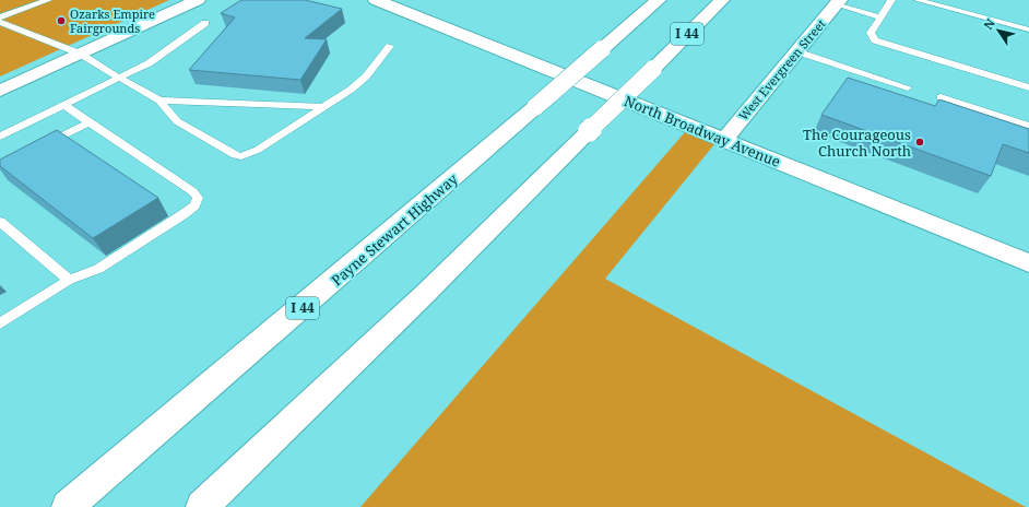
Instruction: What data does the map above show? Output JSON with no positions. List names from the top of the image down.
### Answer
{
  "streets": {
    "main road": [
      "I 44",
      "West Evergreen Street",
      "North Broadway Avenue",
      "Payne Stewart Highway"
    ]
  },
  "crossings": [
    ["West Evergreen Street", "North Broadway Avenue"]
  ],
  "places": ["Ozarks Empire Fairgrounds", "The Courageous Church North"],
  "north": "top left"
}
